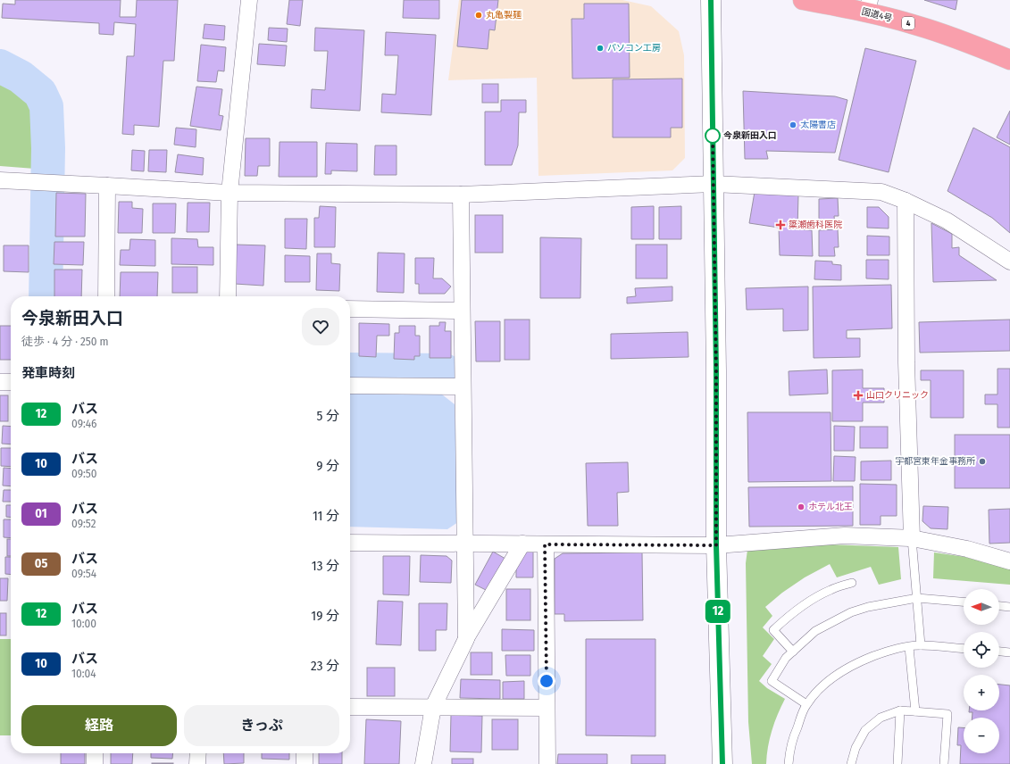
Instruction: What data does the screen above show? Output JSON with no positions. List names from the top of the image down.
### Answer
{
  "streets": {
    "highway": ["国道4号", "4"]
  },
  "places": {
    "other": [
      "丸亀製麺",
      "パソコン工房",
      "太陽書店",
      "今泉新田入口",
      "宇都宮東年金事務所",
      "ホテル北王"
    ],
    "health": ["簗瀬歯科医院", "山口クリニック"]
  },
  "lines": ["bus line 12"],
  "north": "left",
  "page": {
    "on_map": "12",
    "heading": [
      ["今泉新田入口", "徒歩 · 4 分 · 250 m"],
      "発車時刻"
    ],
    "list": [
      {
        "mark": "12",
        "name": "バス",
        "note": "09:46",
        "value": "5 分"
      },
      {
        "mark": "10",
        "name": "バス",
        "note": "09:50",
        "value": "9 分"
      },
      {
        "mark": "01",
        "name": "バス",
        "note": "09:52",
        "value": "11 分"
      },
      {
        "mark": "05",
        "name": "バス",
        "note": "09:54",
        "value": "13 分"
      },
      {
        "mark": "12",
        "name": "バス",
        "note": "10:00",
        "value": "19 分"
      },
      {
        "mark": "10",
        "name": "バス",
        "note": "10:04",
        "value": "23 分"
      }
    ],
    "map_buttons": ["+", "−"],
    "buttons": ["経路", "きっぷ"]
  }
}
